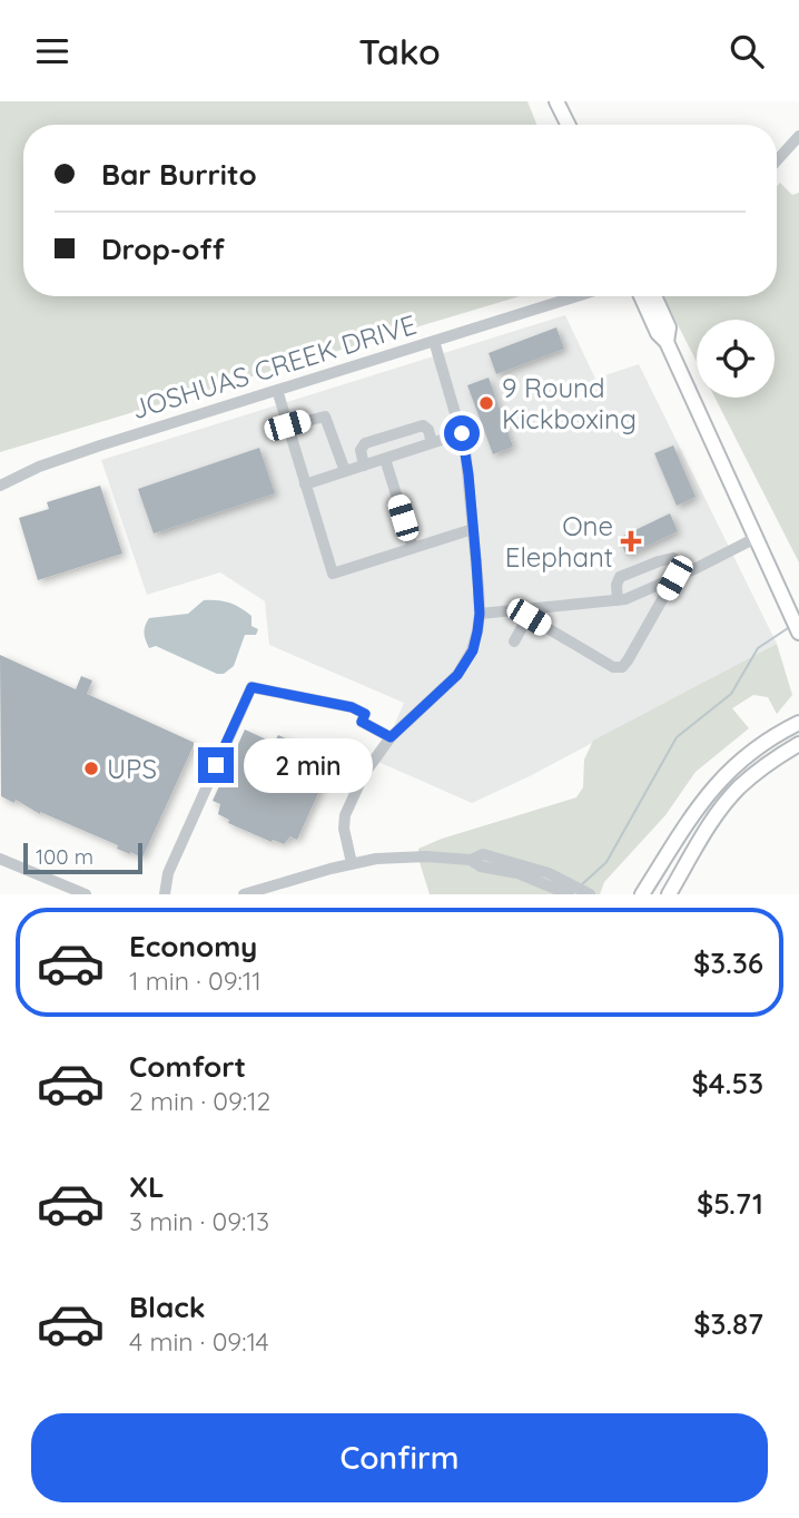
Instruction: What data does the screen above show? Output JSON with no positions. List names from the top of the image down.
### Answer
{
  "streets": {
    "street": ["JOSHUAS CREEK DRIVE"]
  },
  "places": {
    "other": ["9 Round Kickboxing", "UPS"],
    "health": ["One Elephant"]
  },
  "scale_bar": "100 m",
  "page": {
    "header": "Tako",
    "banner": ["Bar Burrito", "Drop-off"],
    "bubble": "2 min",
    "scale": "100 m",
    "list": [
      {
        "name": "Economy",
        "note": "1 min · 09:11",
        "value": "$3.36"
      },
      {
        "name": "Comfort",
        "note": "2 min · 09:12",
        "value": "$4.53"
      },
      {
        "name": "XL",
        "note": "3 min · 09:13",
        "value": "$5.71"
      },
      {
        "name": "Black",
        "note": "4 min · 09:14",
        "value": "$3.87"
      }
    ],
    "buttons": "Confirm"
  }
}
